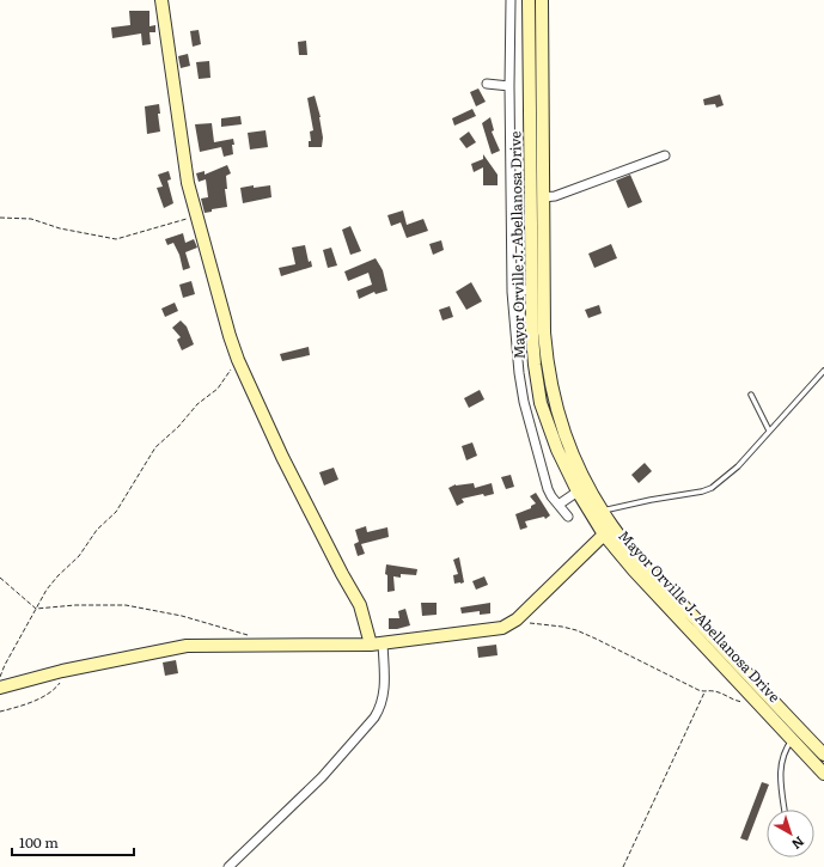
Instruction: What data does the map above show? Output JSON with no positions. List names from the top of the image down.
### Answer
{
  "streets": {
    "main road": ["Mayor Orville J. Abellanosa Drive"]
  },
  "scale_bar": "100 m",
  "north": "bottom right"
}
